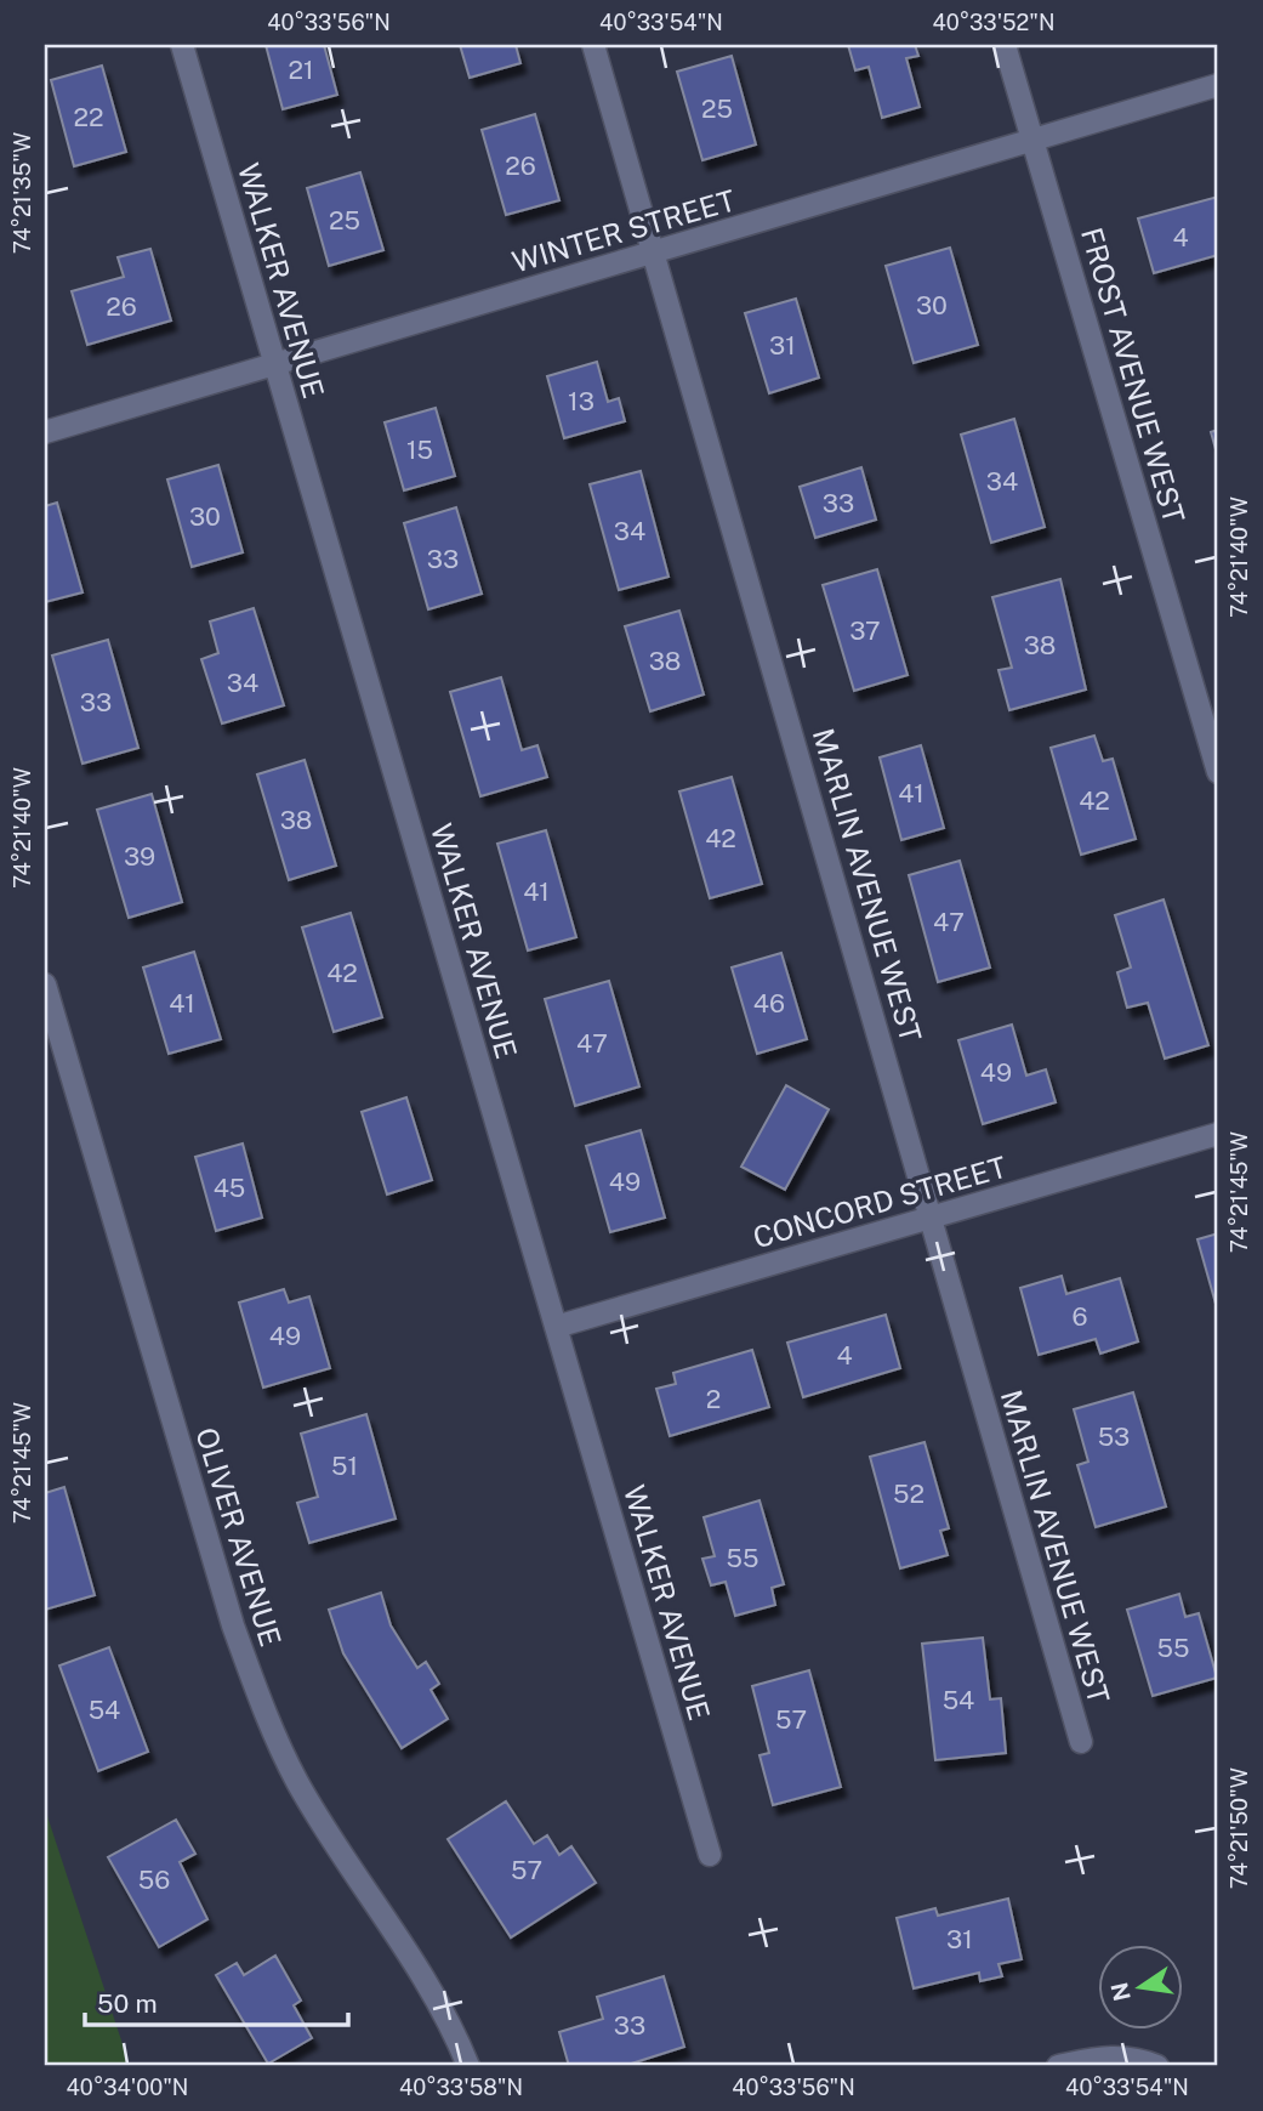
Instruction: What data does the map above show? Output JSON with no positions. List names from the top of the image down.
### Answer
{
  "streets": {
    "street": [
      "WINTER STREET",
      "WALKER AVENUE",
      "FROST AVENUE WEST",
      "MARLIN AVENUE WEST",
      "CONCORD STREET",
      "OLIVER AVENUE"
    ]
  },
  "crossings": [
    ["WINTER STREET", "WALKER AVENUE"],
    ["WINTER STREET", "FROST AVENUE WEST"],
    ["WINTER STREET", "MARLIN AVENUE WEST"],
    ["WALKER AVENUE", "CONCORD STREET"],
    ["MARLIN AVENUE WEST", "CONCORD STREET"]
  ],
  "house_numbers": [
    "21",
    "25",
    "22",
    "26",
    "25",
    "4",
    "30",
    "26",
    "31",
    "13",
    "15",
    "34",
    "33",
    "30",
    "34",
    "33",
    "37",
    "38",
    "38",
    "34",
    "33",
    "41",
    "42",
    "38",
    "42",
    "39",
    "41",
    "47",
    "42",
    "41",
    "46",
    "47",
    "49",
    "49",
    "45",
    "6",
    "49",
    "4",
    "2",
    "53",
    "51",
    "52",
    "55",
    "55",
    "54",
    "54",
    "57",
    "57",
    "56",
    "31",
    "33"
  ],
  "scale_bar": "50 m",
  "north": "left",
  "coordinates": [
    "40°33'56\"N",
    "40°33'54\"N",
    "40°33'52\"N",
    "74°21'35\"W",
    "74°21'40\"W",
    "74°21'45\"W",
    "74°21'50\"W",
    "40°34'00\"N",
    "40°33'58\"N"
  ]
}
